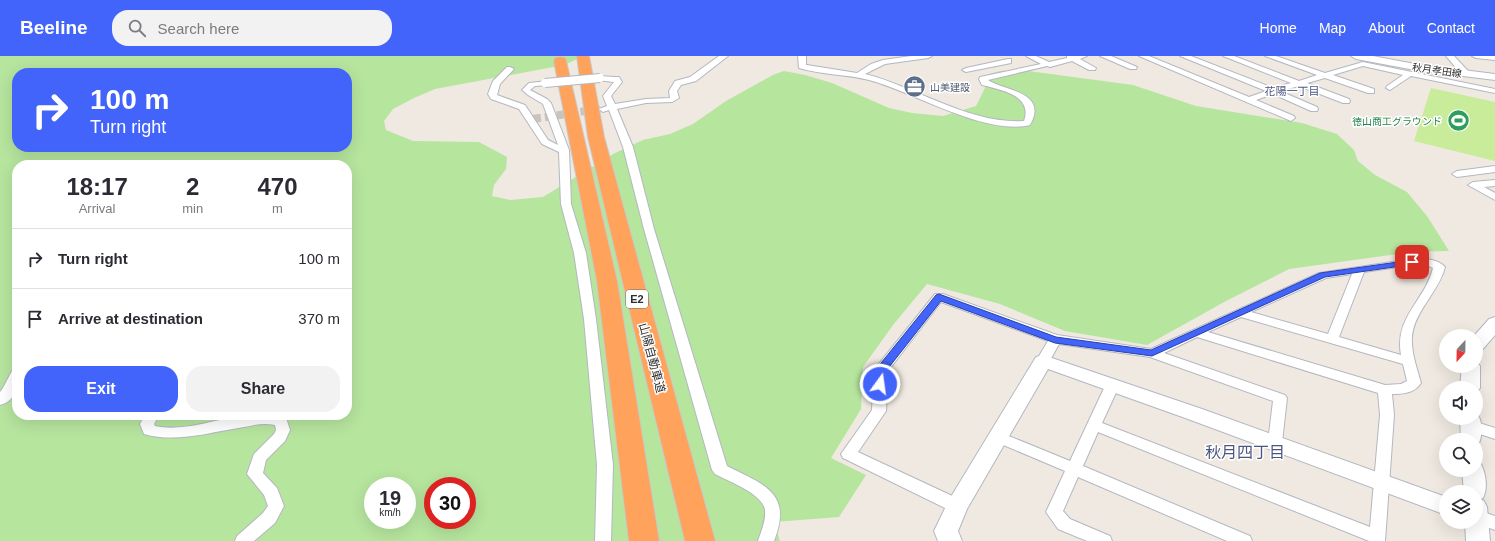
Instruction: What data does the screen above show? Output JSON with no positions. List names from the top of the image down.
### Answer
{
  "streets": {
    "highway": ["E2", "山陽自動車道"],
    "street": ["秋月孝田線"]
  },
  "districts": ["花陽一丁目", "秋月四丁目"],
  "places": {
    "office": ["山美建設"],
    "sports": ["徳山商工グラウンド"]
  },
  "north": "bottom",
  "page": {
    "header": "Beeline",
    "search": "Search here",
    "nav": [
      "Home",
      "Map",
      "About",
      "Contact"
    ],
    "turn": ["100 m", "Turn right"],
    "eta": [
      "18:17",
      "Arrival",
      "2",
      "min",
      "470",
      "m"
    ],
    "list": [
      {
        "name": "Turn right",
        "value": "100 m"
      },
      {
        "name": "Arrive at destination",
        "value": "370 m"
      }
    ],
    "buttons": ["Exit", "Share"],
    "speed": "19 km/h",
    "limit": "30"
  }
}
